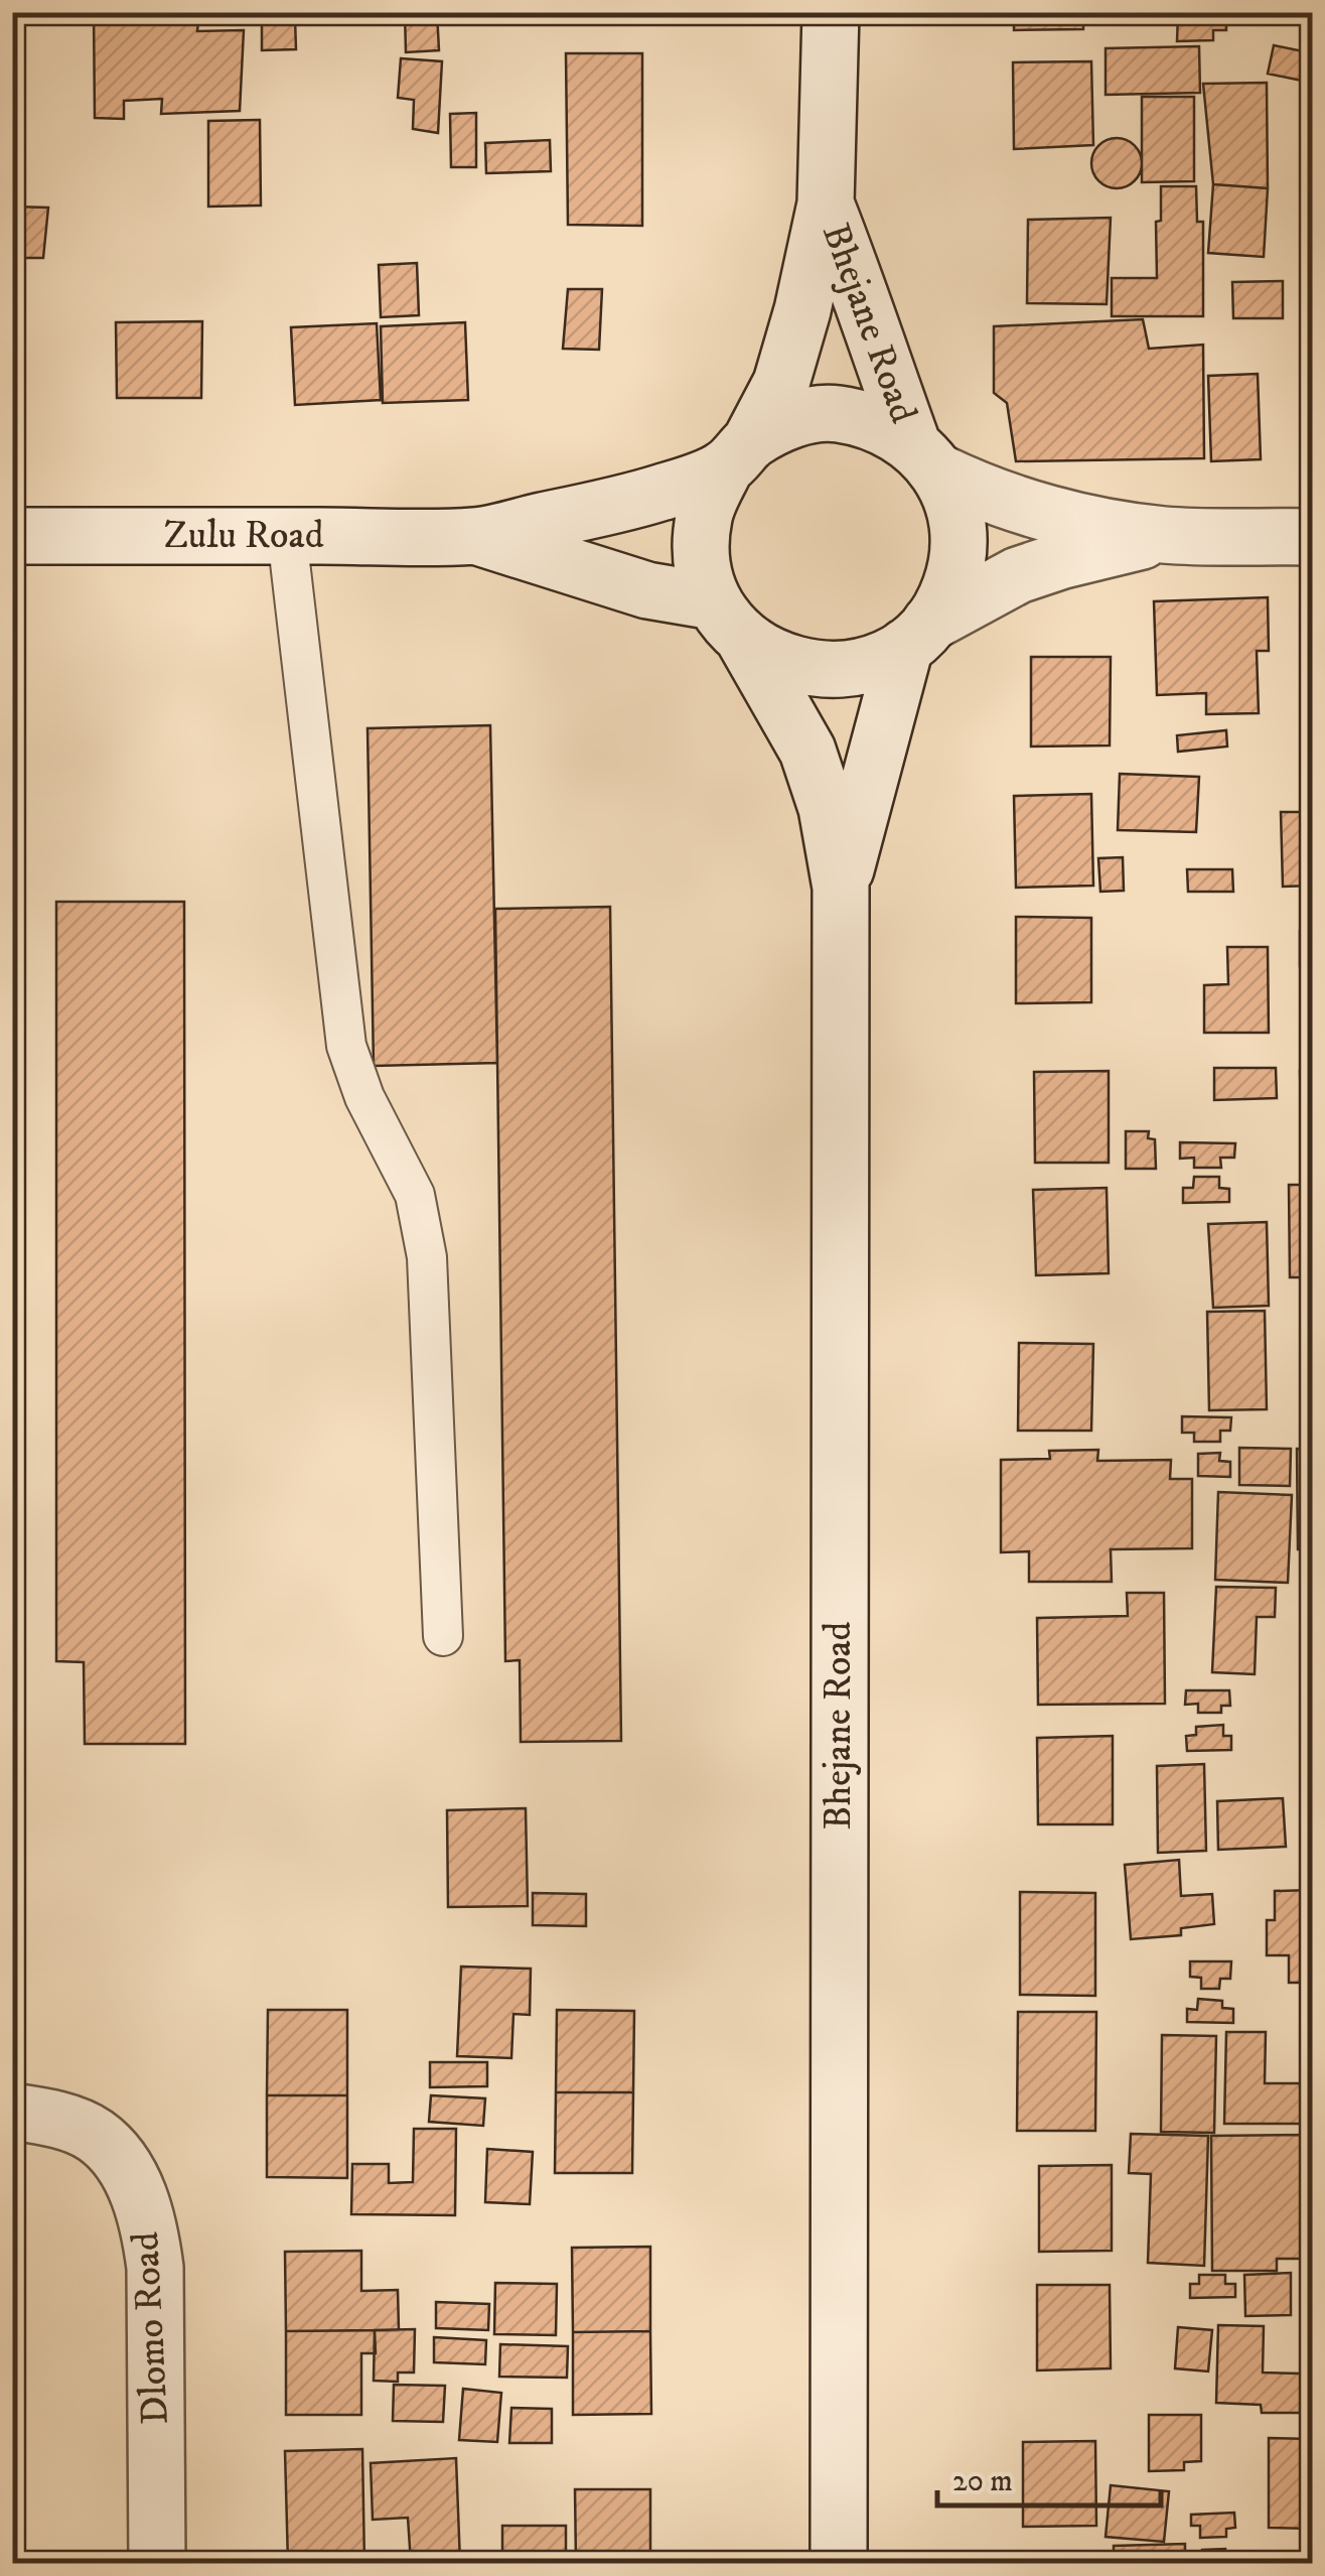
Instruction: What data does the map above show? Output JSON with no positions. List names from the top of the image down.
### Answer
{
  "streets": {
    "street": ["Bhejane Road", "Zulu Road", "Dlomo Road"]
  },
  "crossings": [
    ["Bhejane Road", "Zulu Road"]
  ],
  "scale_bar": "20 m"
}
